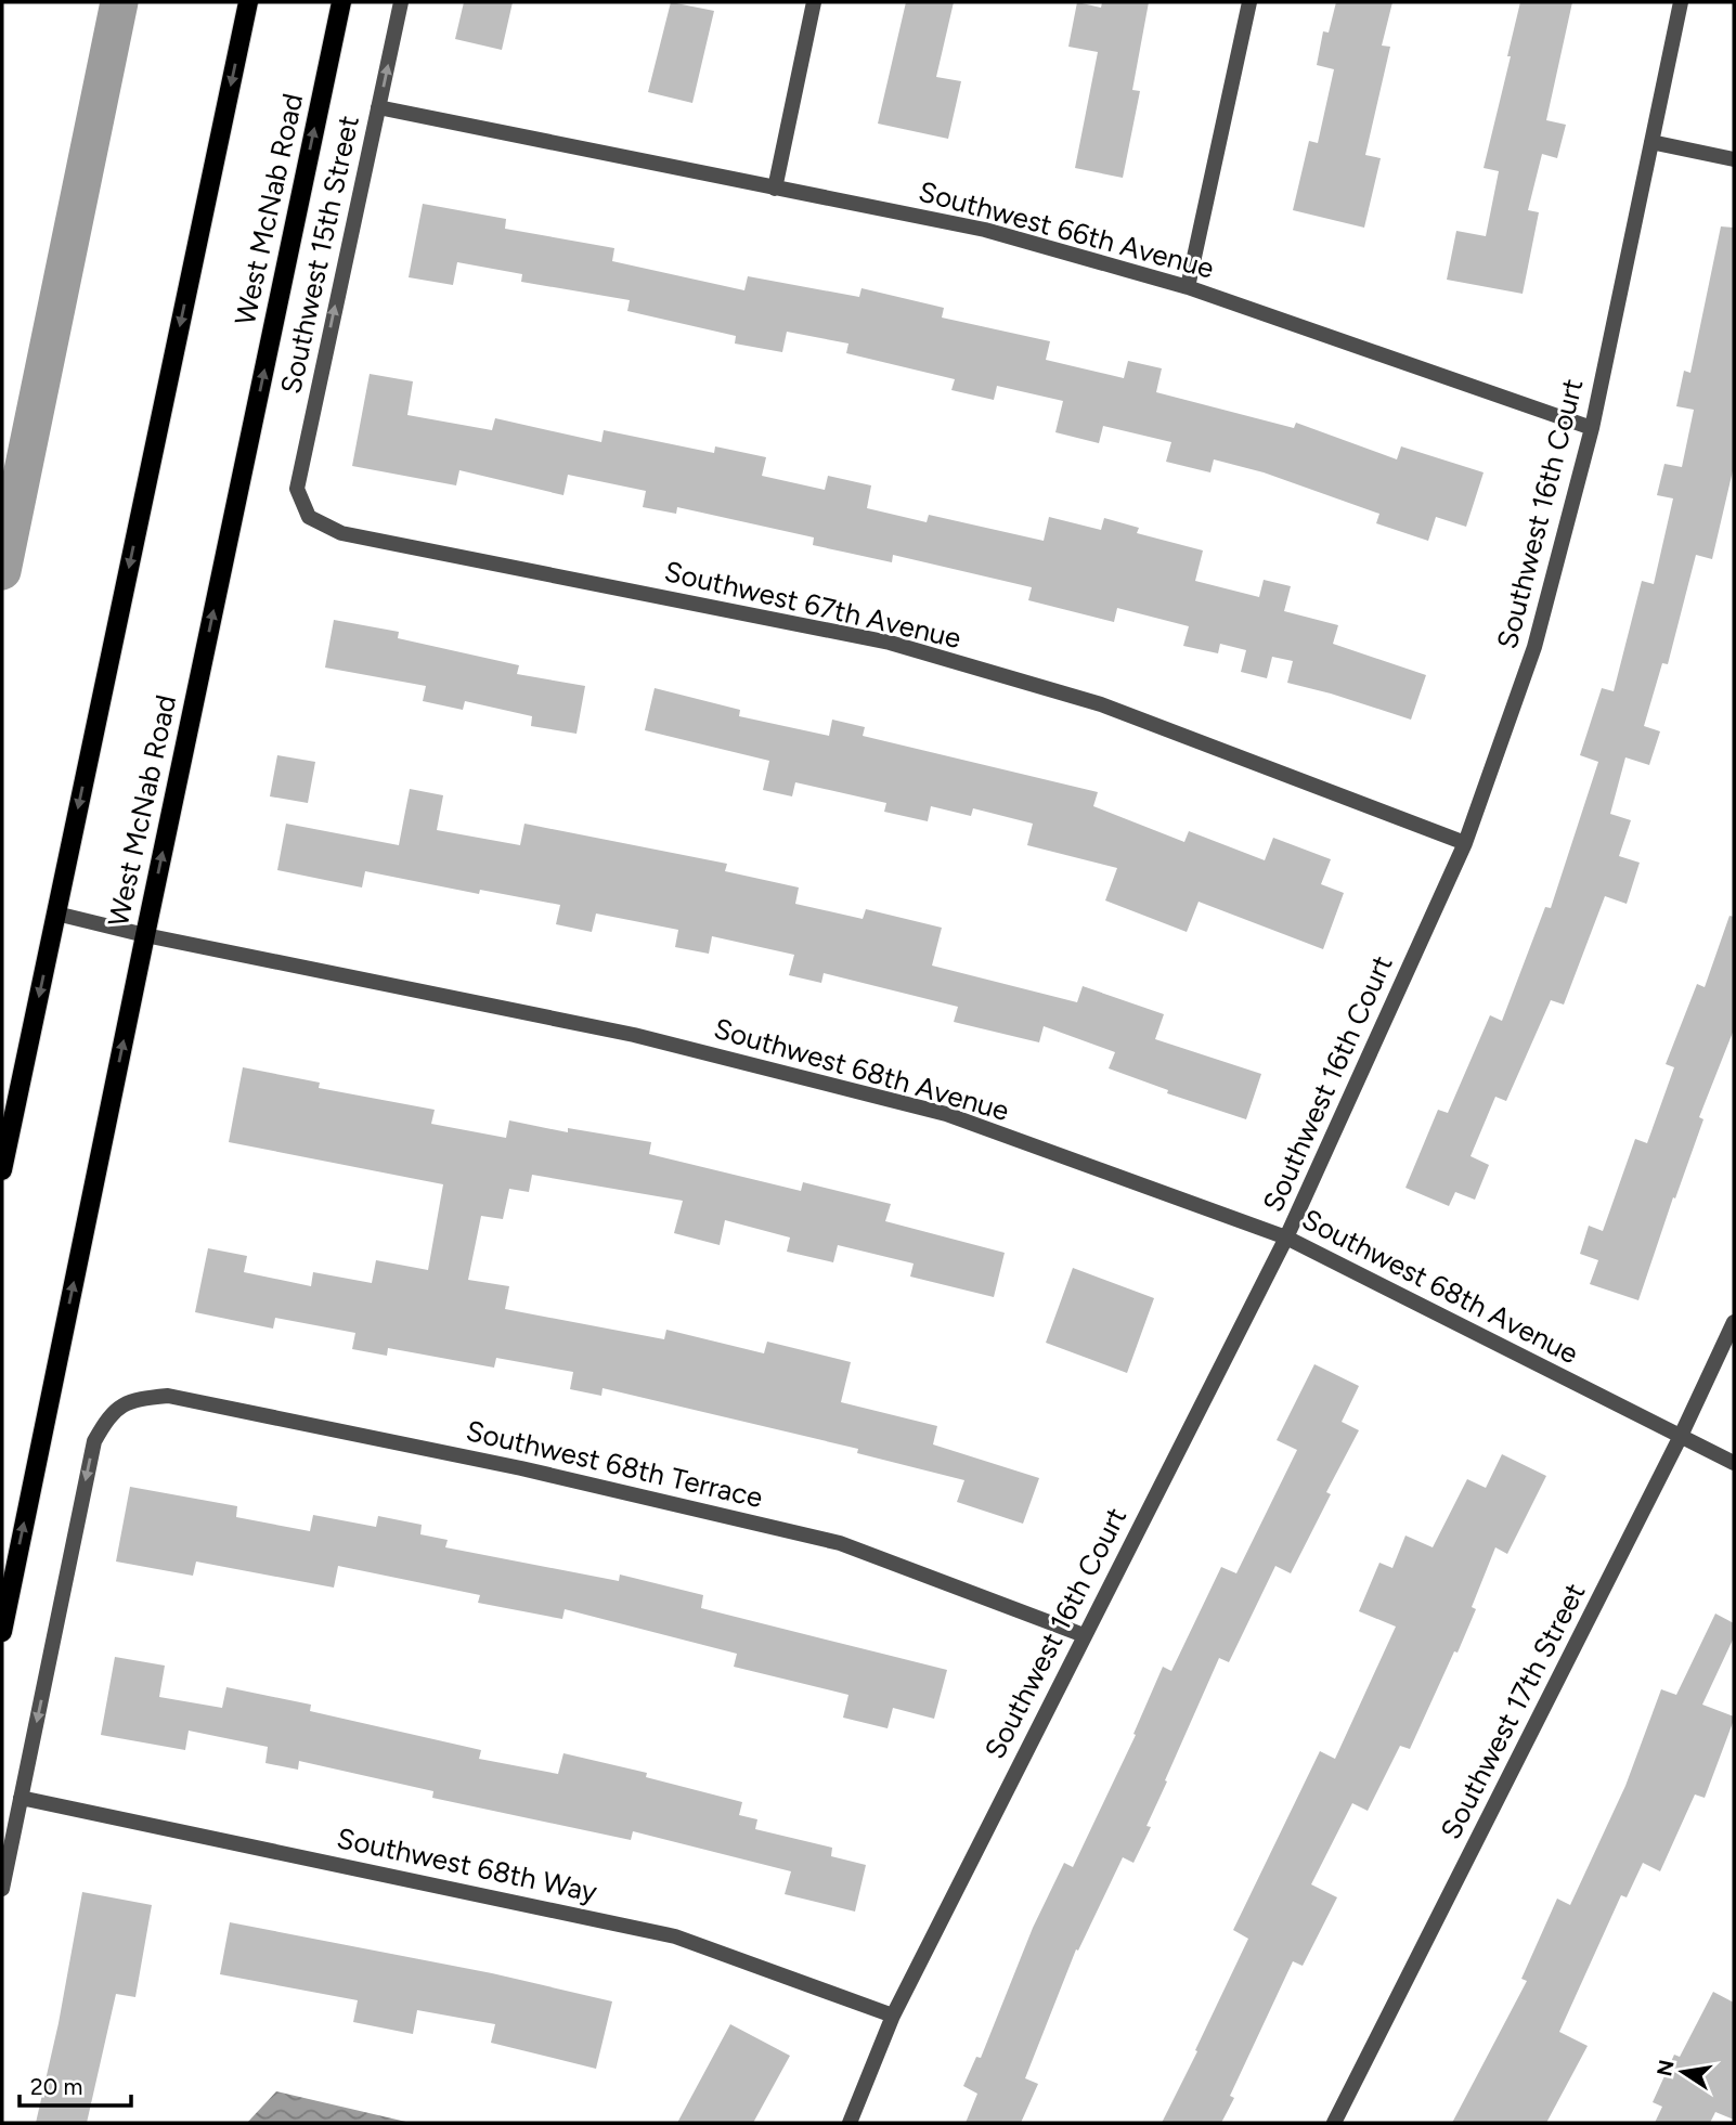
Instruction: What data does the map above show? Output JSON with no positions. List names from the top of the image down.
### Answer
{
  "streets": {
    "main road": ["West McNab Road"],
    "street": [
      "Southwest 66th Avenue",
      "Southwest 15th Street",
      "Southwest 16th Court",
      "Southwest 67th Avenue",
      "Southwest 68th Avenue",
      "Southwest 68th Terrace",
      "Southwest 17th Street",
      "Southwest 68th Way"
    ]
  },
  "crossings": [
    ["West McNab Road", "Southwest 68th Avenue"],
    ["Southwest 66th Avenue", "Southwest 15th Street"],
    ["Southwest 66th Avenue", "Southwest 16th Court"],
    ["Southwest 15th Street", "Southwest 67th Avenue"],
    ["Southwest 16th Court", "Southwest 67th Avenue"],
    ["Southwest 16th Court", "Southwest 68th Avenue"],
    ["Southwest 16th Court", "Southwest 68th Terrace"],
    ["Southwest 16th Court", "Southwest 68th Way"],
    ["Southwest 68th Avenue", "Southwest 17th Street"],
    ["Southwest 68th Terrace", "Southwest 68th Way"]
  ],
  "one_way": ["Southwest 15th Street"],
  "scale_bar": "20 m",
  "north": "left"
}
